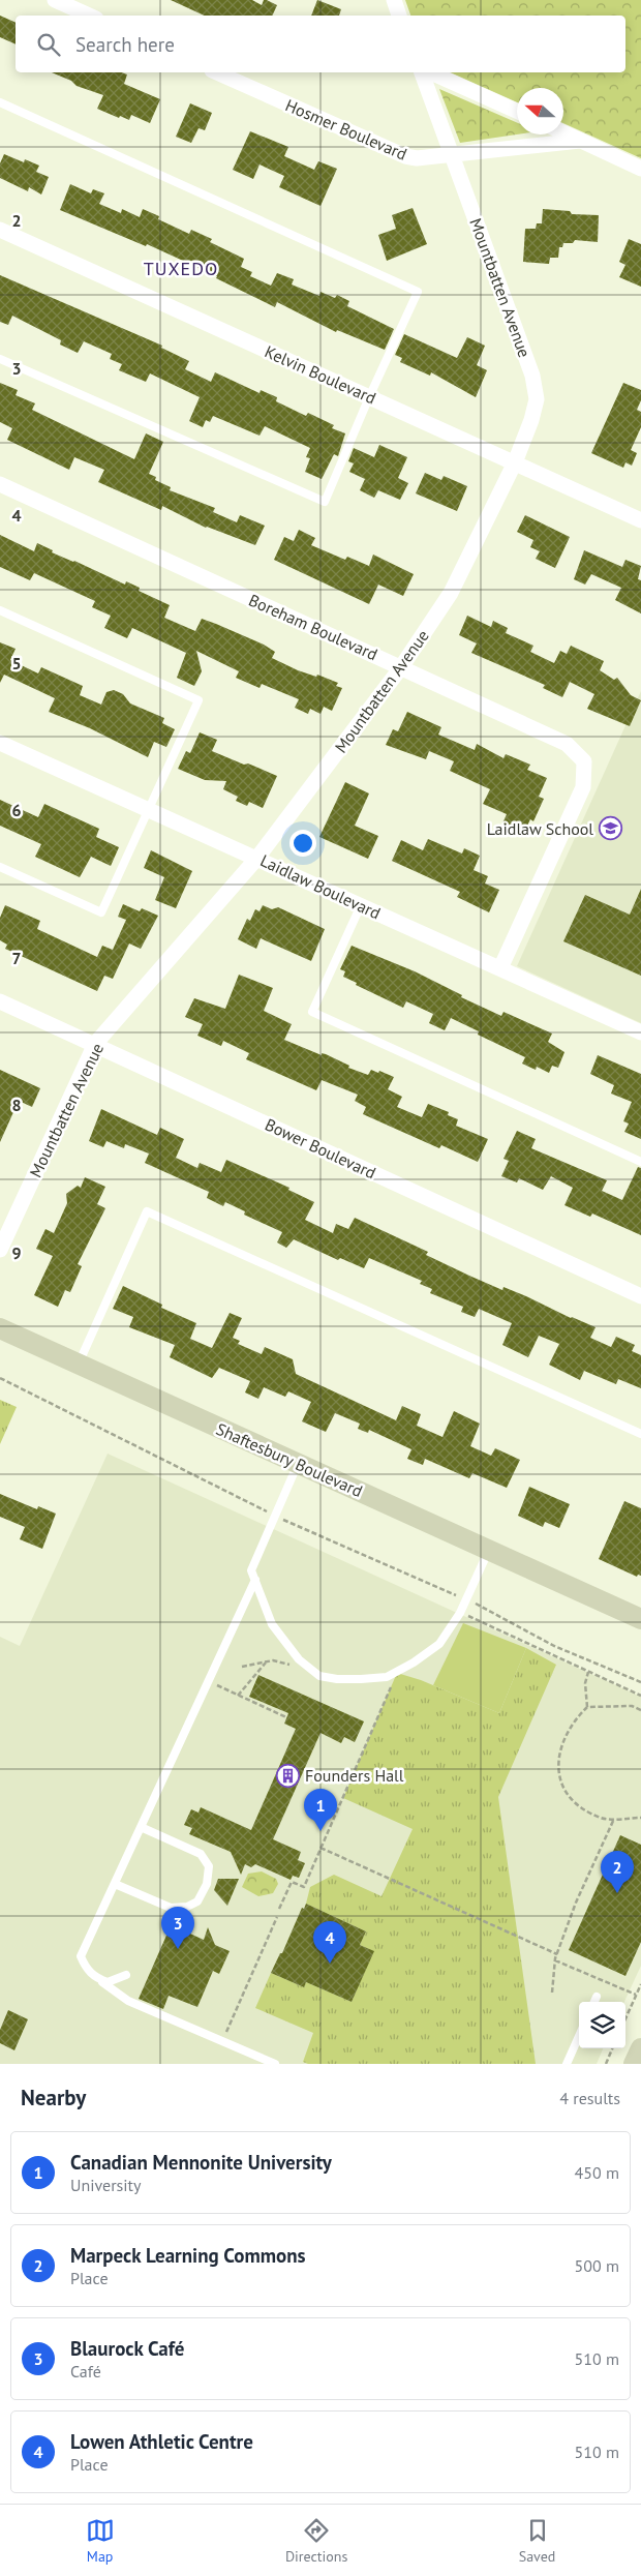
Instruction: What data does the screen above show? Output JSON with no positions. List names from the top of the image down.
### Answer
{
  "streets": {
    "street": [
      "Hosmer Boulevard",
      "Mountbatten Avenue",
      "Kelvin Boulevard",
      "Boreham Boulevard",
      "Laidlaw Boulevard",
      "Bower Boulevard",
      "Shaftesbury Boulevard"
    ]
  },
  "crossings": [
    ["Hosmer Boulevard", "Mountbatten Avenue"],
    ["Mountbatten Avenue", "Kelvin Boulevard"],
    ["Mountbatten Avenue", "Boreham Boulevard"],
    ["Mountbatten Avenue", "Laidlaw Boulevard"],
    ["Mountbatten Avenue", "Bower Boulevard"],
    ["Boreham Boulevard", "Laidlaw Boulevard"]
  ],
  "districts": ["TUXEDO"],
  "places": {
    "school or university": ["Laidlaw School"],
    "building": ["Founders Hall"]
  },
  "north": "left",
  "page": {
    "search": "Search here",
    "pins": [
      "1",
      "2",
      "3",
      "4"
    ],
    "heading": ["Nearby", "4 results"],
    "list": [
      {
        "mark": "1",
        "name": "Canadian Mennonite University",
        "note": "University",
        "value": "450 m"
      },
      {
        "mark": "2",
        "name": "Marpeck Learning Commons",
        "note": "Place",
        "value": "500 m"
      },
      {
        "mark": "3",
        "name": "Blaurock Café",
        "note": "Café",
        "value": "510 m"
      },
      {
        "mark": "4",
        "name": "Lowen Athletic Centre",
        "note": "Place",
        "value": "510 m"
      }
    ],
    "nav": ["Map", "Directions", "Saved"]
  },
  "grid": {
    "rows": [
      "2",
      "3",
      "4",
      "5",
      "6",
      "7",
      "8",
      "9"
    ]
  }
}
